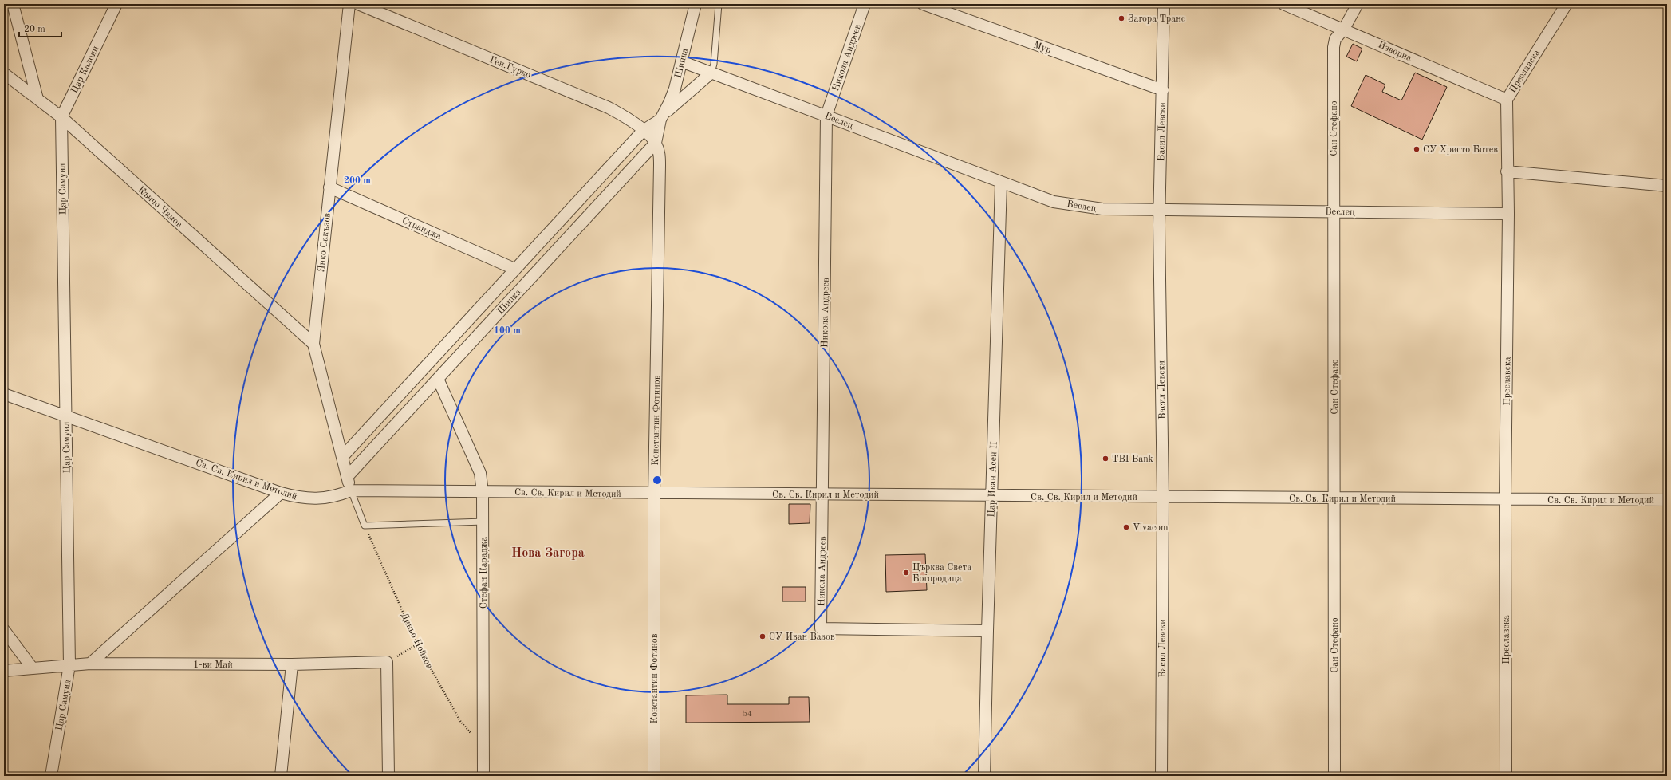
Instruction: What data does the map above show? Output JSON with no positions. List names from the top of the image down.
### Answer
{
  "streets": {
    "street": [
      "Мур",
      "Изворна",
      "Никола Андреев",
      "Шипка",
      "Ген.Гурко",
      "Цар Калоян",
      "Преславска",
      "Веслец",
      "Сан Стефано",
      "Васил Левски",
      "Цар Самуил",
      "Кънчо Чамов",
      "Странджа",
      "Янко Сакъзов",
      "Константин Фотинов",
      "Св. Св. Кирил и Методий",
      "Цар Иван Асен II",
      "Стефан Караджа",
      "1-ви Май"
    ],
    "path": ["Диньо Нойков"]
  },
  "crossings": [
    ["Мур", "Васил Левски"],
    ["Изворна", "Преславска"],
    ["Изворна", "Сан Стефано"],
    ["Никола Андреев", "Веслец"],
    ["Никола Андреев", "Св. Св. Кирил и Методий"],
    ["Никола Андреев", "Цар Иван Асен II"],
    ["Шипка", "Ген.Гурко"],
    ["Шипка", "Веслец"],
    ["Шипка", "Странджа"],
    ["Шипка", "Янко Сакъзов"],
    ["Шипка", "Константин Фотинов"],
    ["Шипка", "Стефан Караджа"],
    ["Ген.Гурко", "Константин Фотинов"],
    ["Цар Калоян", "Цар Самуил"],
    ["Цар Калоян", "Кънчо Чамов"],
    ["Преславска", "Веслец"],
    ["Преславска", "Св. Св. Кирил и Методий"],
    ["Веслец", "Сан Стефано"],
    ["Веслец", "Васил Левски"],
    ["Веслец", "Цар Иван Асен II"],
    ["Сан Стефано", "Св. Св. Кирил и Методий"],
    ["Васил Левски", "Св. Св. Кирил и Методий"],
    ["Цар Самуил", "Кънчо Чамов"],
    ["Цар Самуил", "Св. Св. Кирил и Методий"],
    ["Цар Самуил", "1-ви Май"],
    ["Кънчо Чамов", "Янко Сакъзов"],
    ["Странджа", "Янко Сакъзов"],
    ["Константин Фотинов", "Св. Св. Кирил и Методий"],
    ["Св. Св. Кирил и Методий", "Цар Иван Асен II"],
    ["Св. Св. Кирил и Методий", "Стефан Караджа"],
    ["Стефан Караджа", "Диньо Нойков"]
  ],
  "districts": ["Нова Загора"],
  "places": [
    "Загора Транс",
    "СУ Христо Ботев",
    "TBI Bank",
    "Vivacom",
    "Църква Света Богородица",
    "СУ Иван Вазов"
  ],
  "house_numbers": ["54"],
  "scale_bar": "20 m",
  "rings": ["200 m", "100 m"]
}
